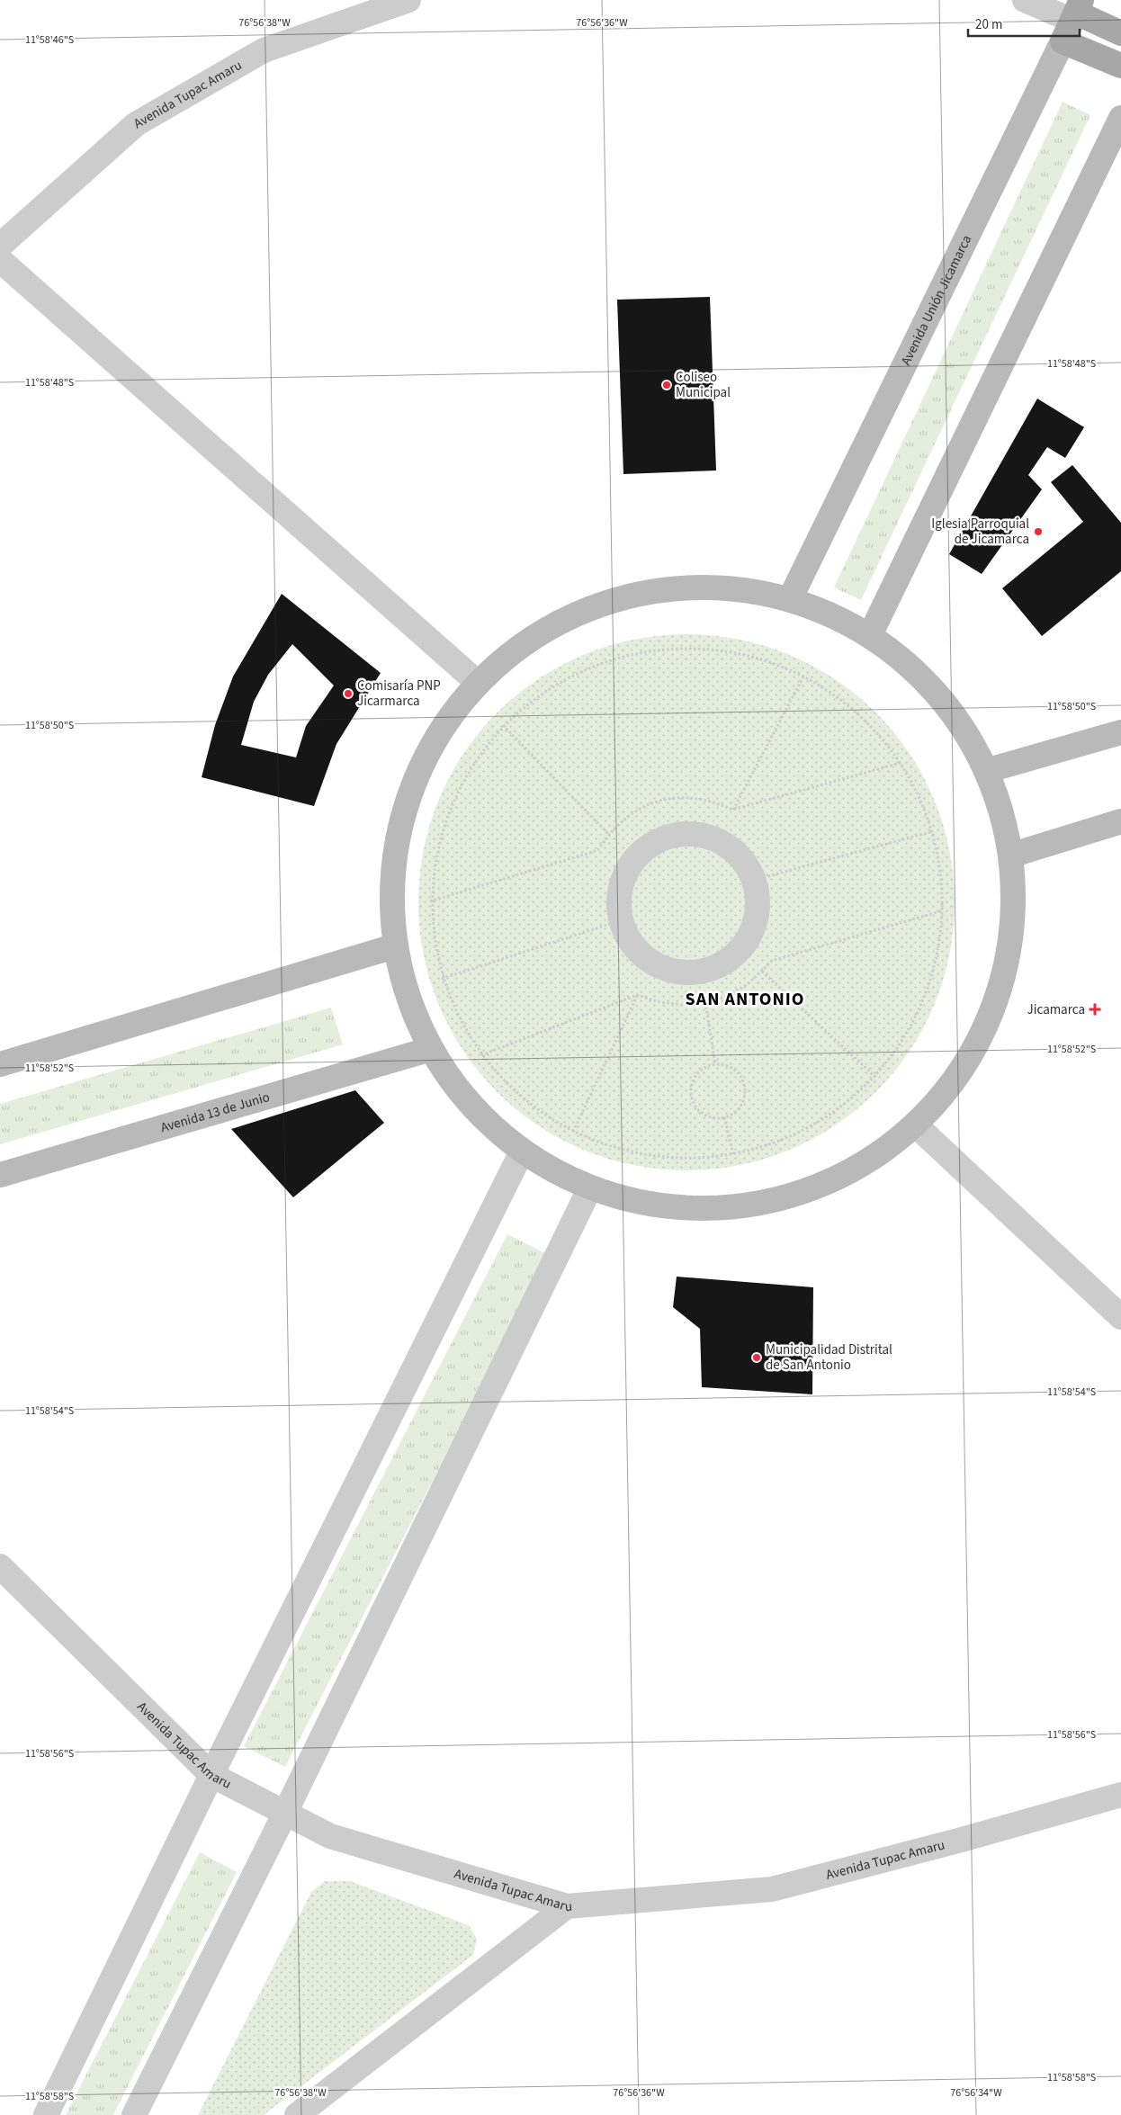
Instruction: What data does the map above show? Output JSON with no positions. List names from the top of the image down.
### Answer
{
  "streets": {
    "street": ["Avenida Tupac Amaru", "Avenida Unión Jicamarca", "Avenida 13 de Junio"]
  },
  "districts": ["SAN ANTONIO"],
  "places": {
    "other": [
      "Coliseo Municipal",
      "Iglesia Parroquial de Jicamarca",
      "Comisaría PNP Jicarmarca",
      "Municipalidad Distrital de San Antonio"
    ],
    "health": ["Jicamarca"]
  },
  "scale_bar": "20 m",
  "coordinates": [
    "76°56'38\"W",
    "76°56'36\"W",
    "11°58'46\"S",
    "11°58'48\"S",
    "11°58'50\"S",
    "11°58'52\"S",
    "11°58'54\"S",
    "11°58'56\"S",
    "11°58'58\"S",
    "76°56'34\"W"
  ]
}
